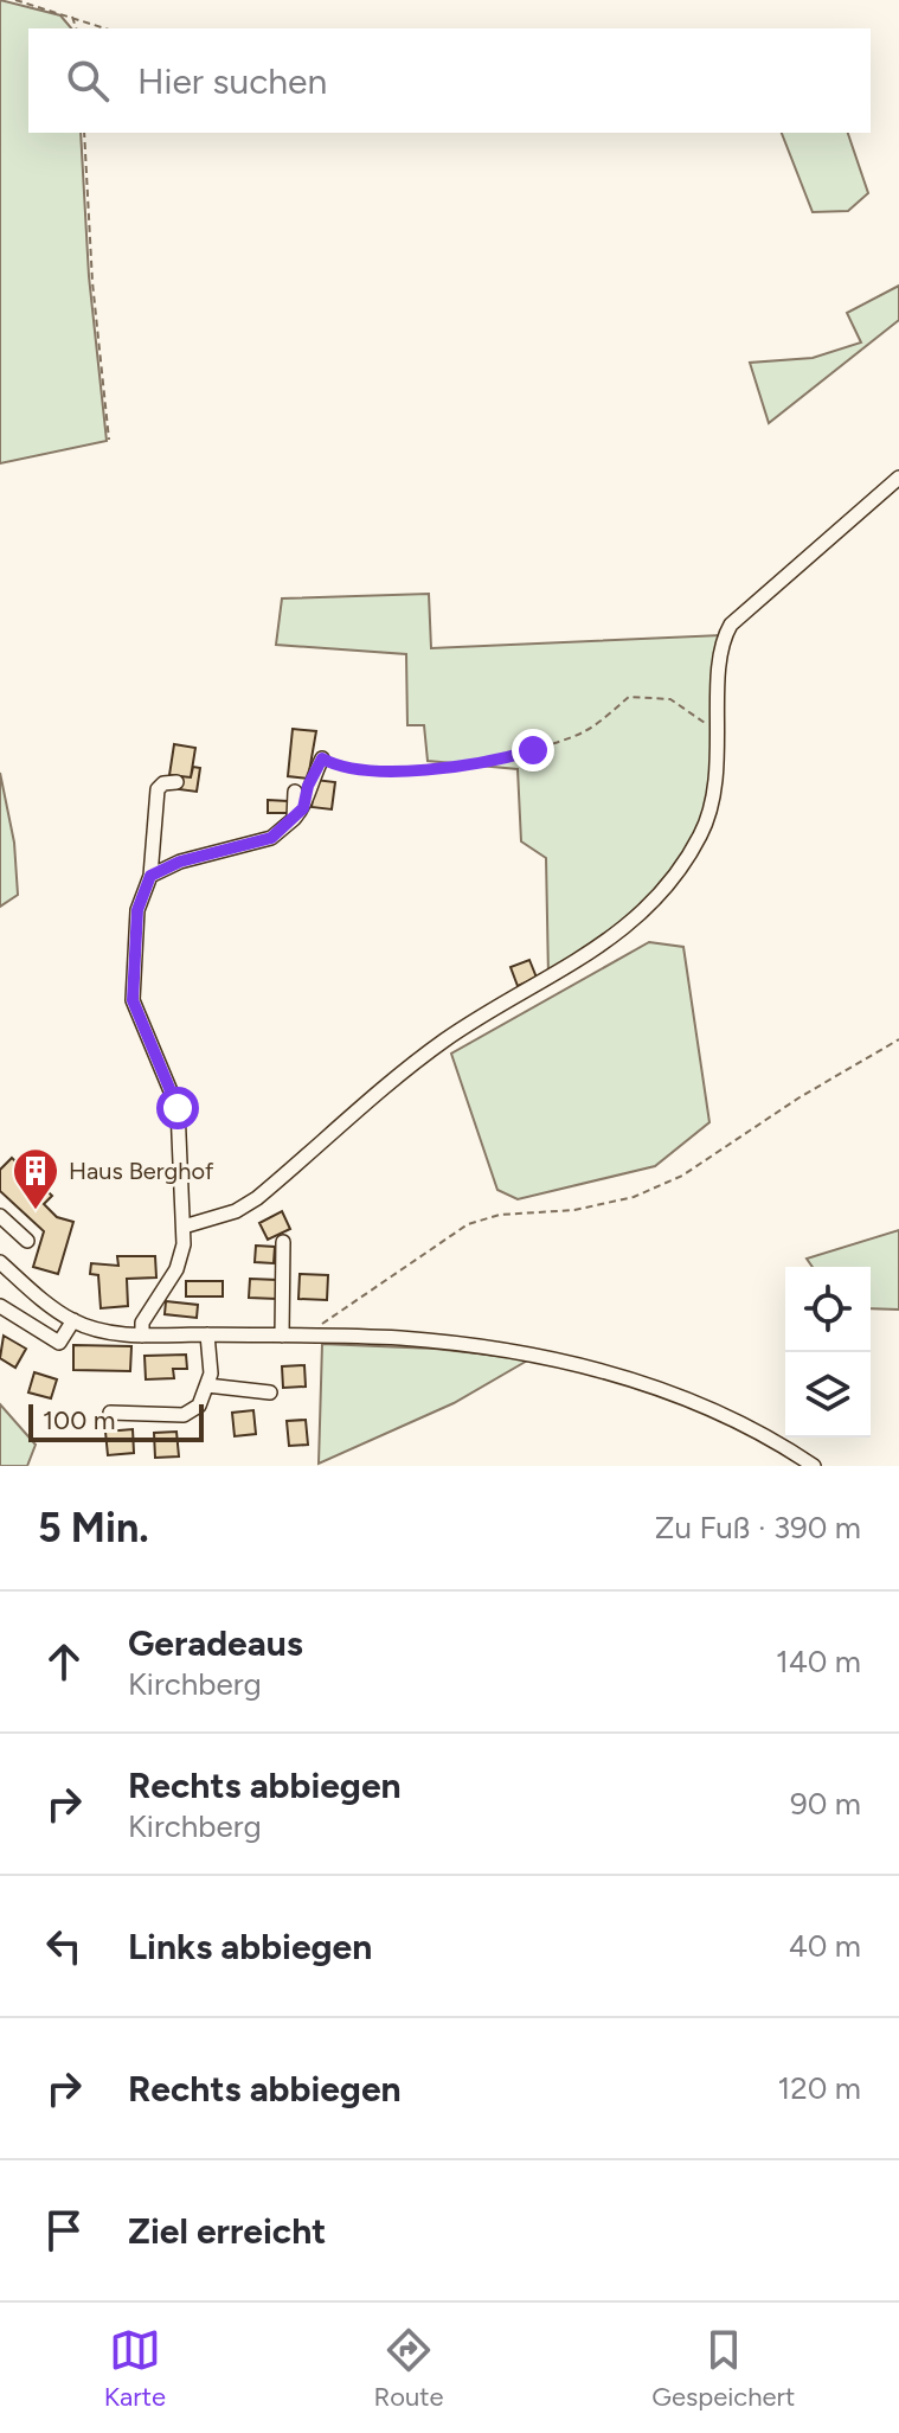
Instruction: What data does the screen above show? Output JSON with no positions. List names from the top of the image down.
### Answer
{
  "places": {
    "building": ["Haus Berghof"]
  },
  "scale_bar": "100 m",
  "page": {
    "search": "Hier suchen",
    "scale": "100 m",
    "heading": ["5 Min.", "Zu Fuß · 390 m"],
    "list": [
      ["Geradeaus", "Kirchberg", "140 m"],
      ["Rechts abbiegen", "Kirchberg", "90 m"],
      ["Links abbiegen", "40 m"],
      ["Rechts abbiegen", "120 m"],
      "Ziel erreicht"
    ],
    "nav": ["Karte", "Route", "Gespeichert"]
  }
}
